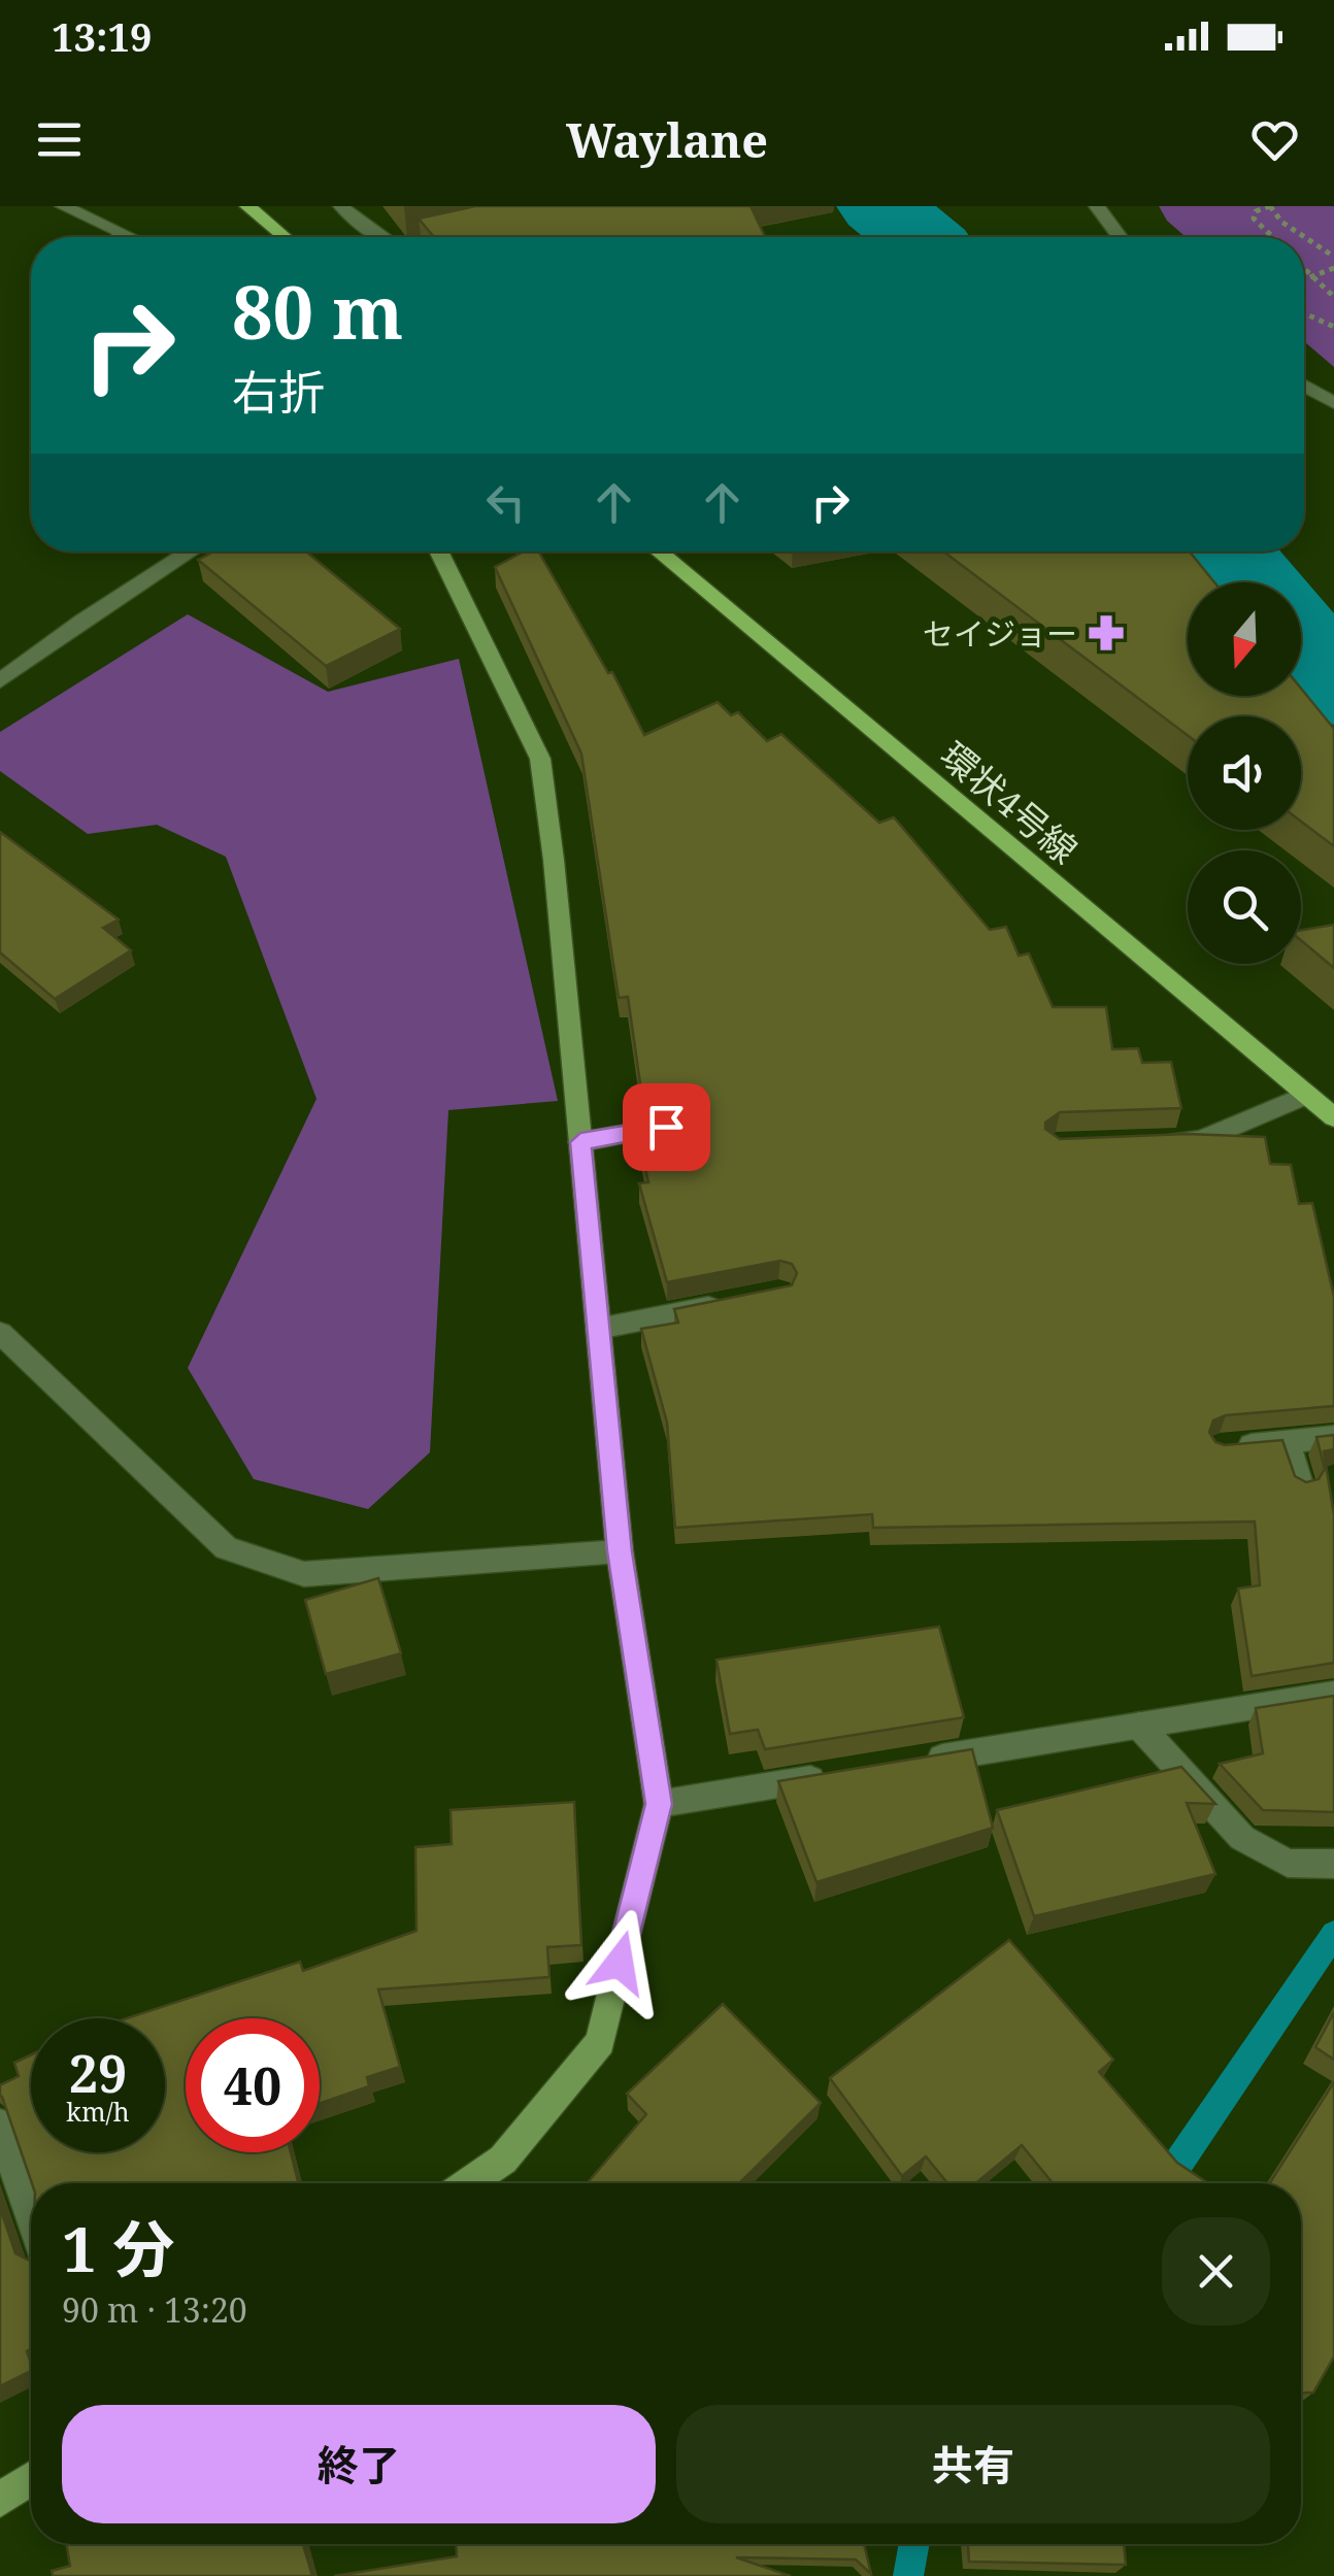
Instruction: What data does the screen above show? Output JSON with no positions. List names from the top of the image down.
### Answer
{
  "streets": {
    "main road": ["環状4号線"]
  },
  "places": {
    "pharmacy": ["セイジョー"]
  },
  "north": "bottom",
  "page": {
    "status": "13:19",
    "header": "Waylane",
    "turn": ["80 m", "右折"],
    "speed": "29 km/h",
    "limit": "40",
    "heading": ["1 分", "90 m · 13:20"],
    "buttons": ["終了", "共有"]
  }
}
